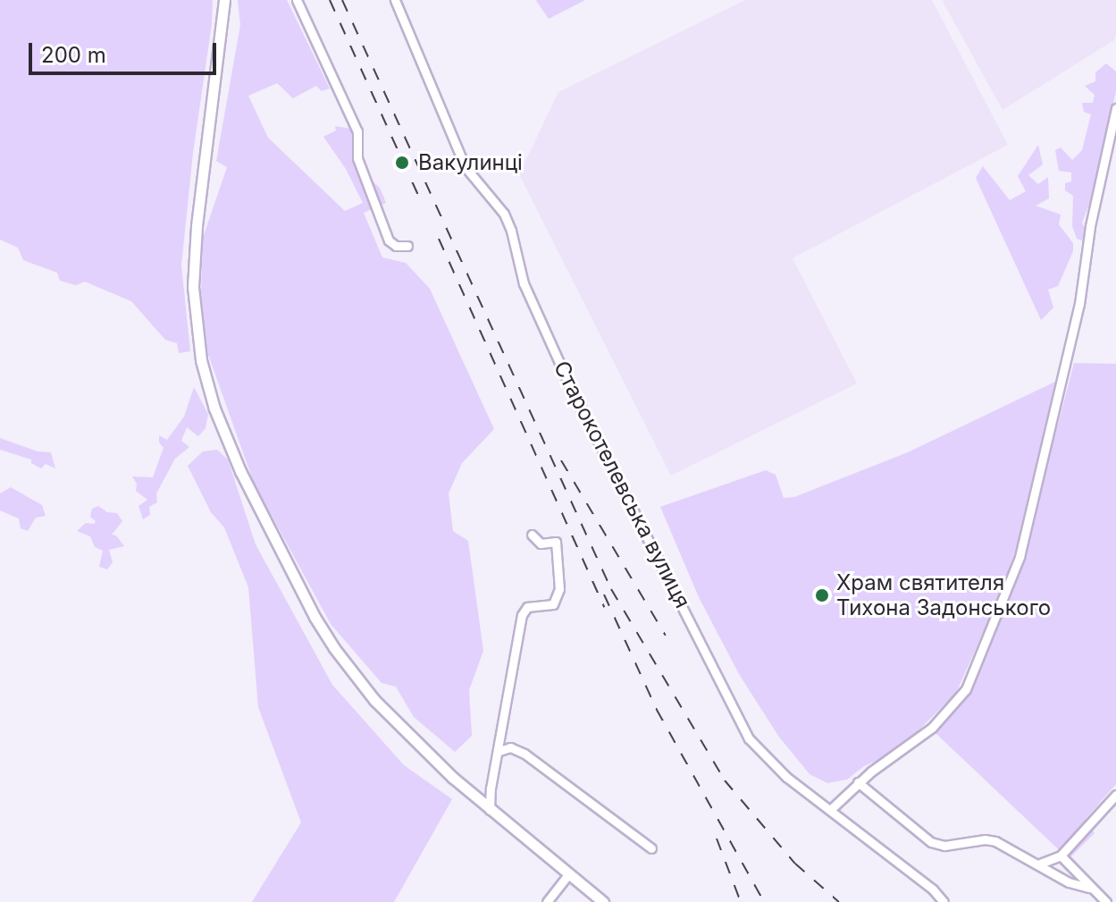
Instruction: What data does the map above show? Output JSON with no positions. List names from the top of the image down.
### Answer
{
  "streets": {
    "street": ["Старокотелевська вулиця"]
  },
  "places": ["Вакулинці", "Храм святителя Тихона Задонського"],
  "scale_bar": "200 m"
}
